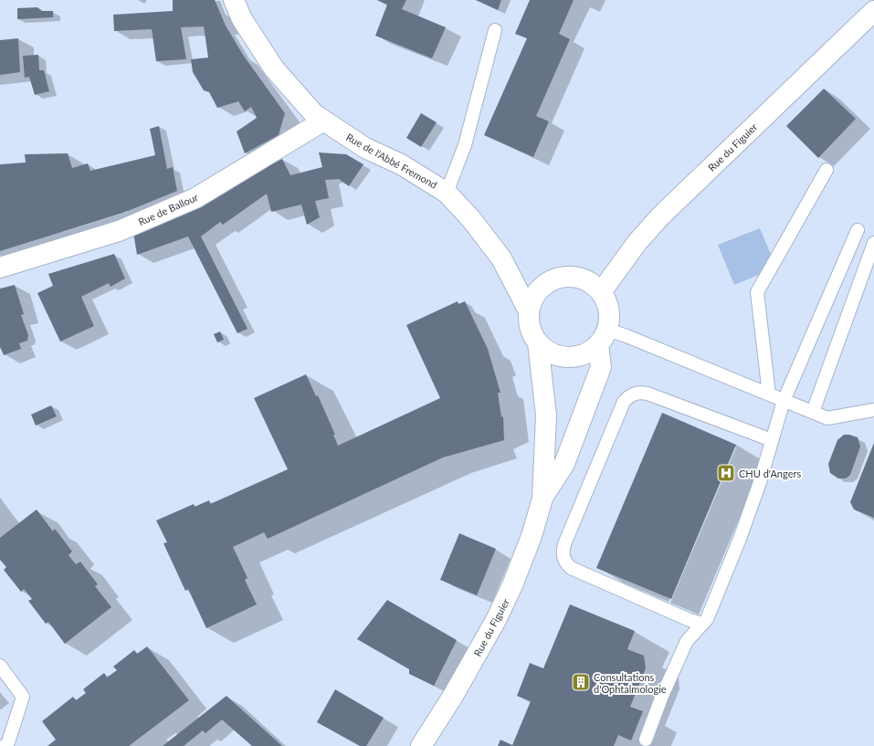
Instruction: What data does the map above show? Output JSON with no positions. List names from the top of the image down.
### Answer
{
  "streets": {
    "street": ["Rue du Figuier", "Rue de l'Abbé Fremond", "Rue de Ballour"]
  },
  "crossings": [
    ["Rue du Figuier", "Rue de l'Abbé Fremond"],
    ["Rue de l'Abbé Fremond", "Rue de Ballour"]
  ],
  "places": {
    "hospital": ["CHU d'Angers"],
    "building": ["Consultations d'Ophtalmologie"]
  }
}
